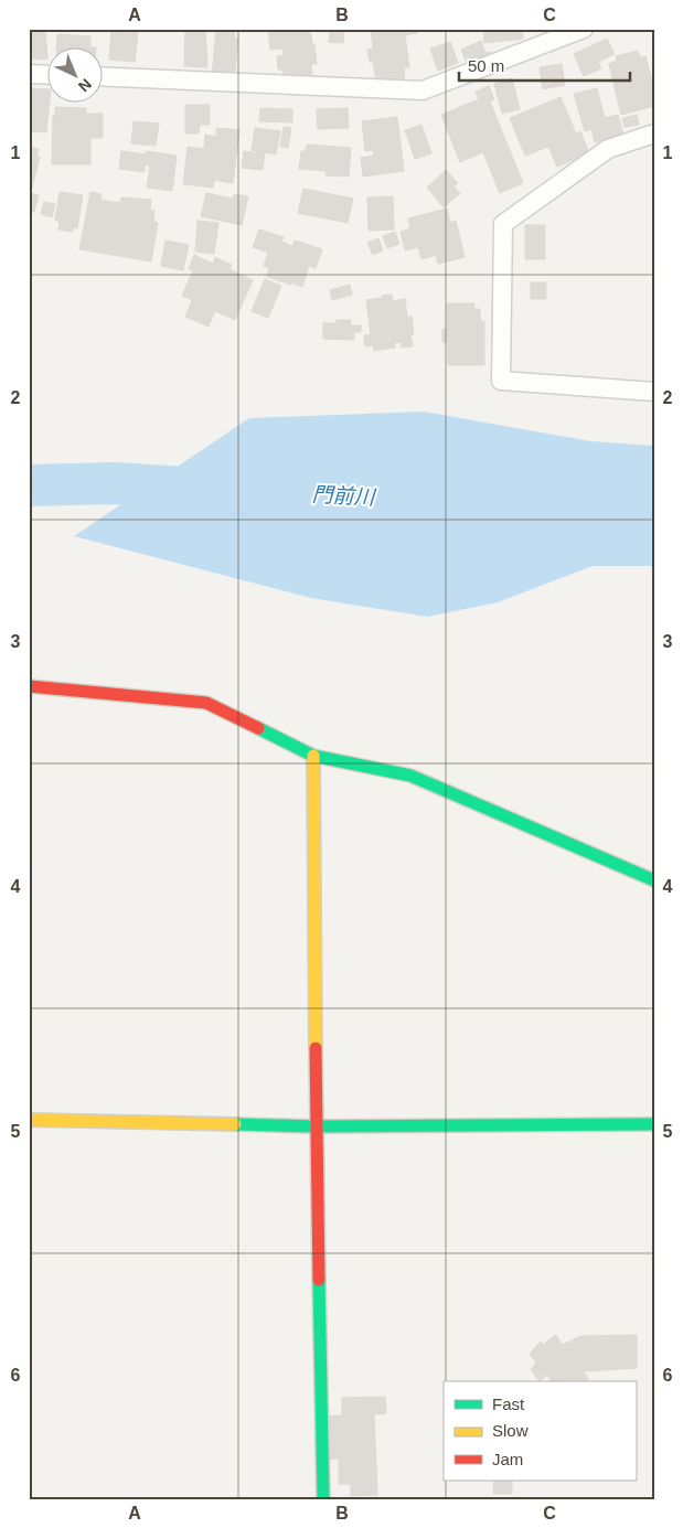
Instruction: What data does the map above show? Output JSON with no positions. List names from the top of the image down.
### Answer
{
  "water": ["門前川"],
  "legend": ["Fast", "Slow", "Jam"],
  "scale_bar": "50 m",
  "north": "bottom right",
  "grid": {
    "columns": ["A", "B", "C"],
    "rows": [
      "1",
      "2",
      "3",
      "4",
      "5",
      "6"
    ]
  }
}
